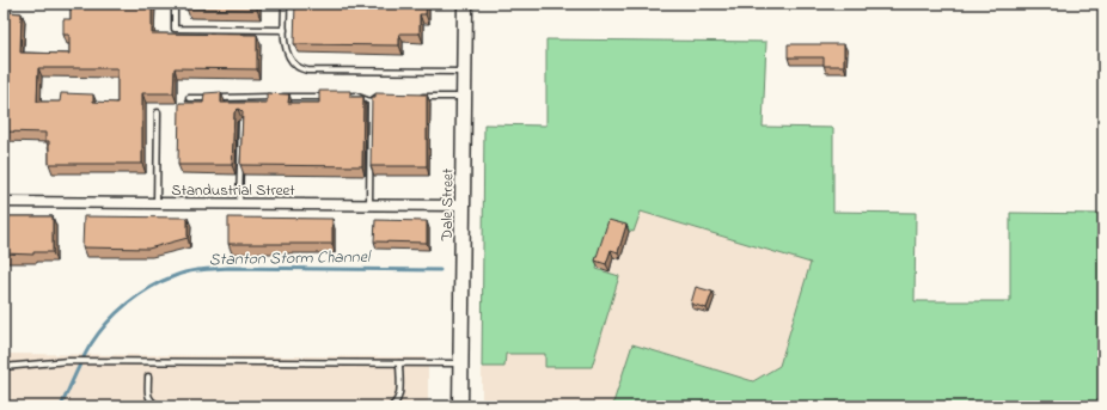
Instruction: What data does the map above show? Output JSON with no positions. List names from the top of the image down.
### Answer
{
  "streets": {
    "street": ["Standustrial Street", "Dale Street"]
  },
  "crossings": [
    ["Standustrial Street", "Dale Street"]
  ],
  "water": ["Stanton Storm Channel"]
}
